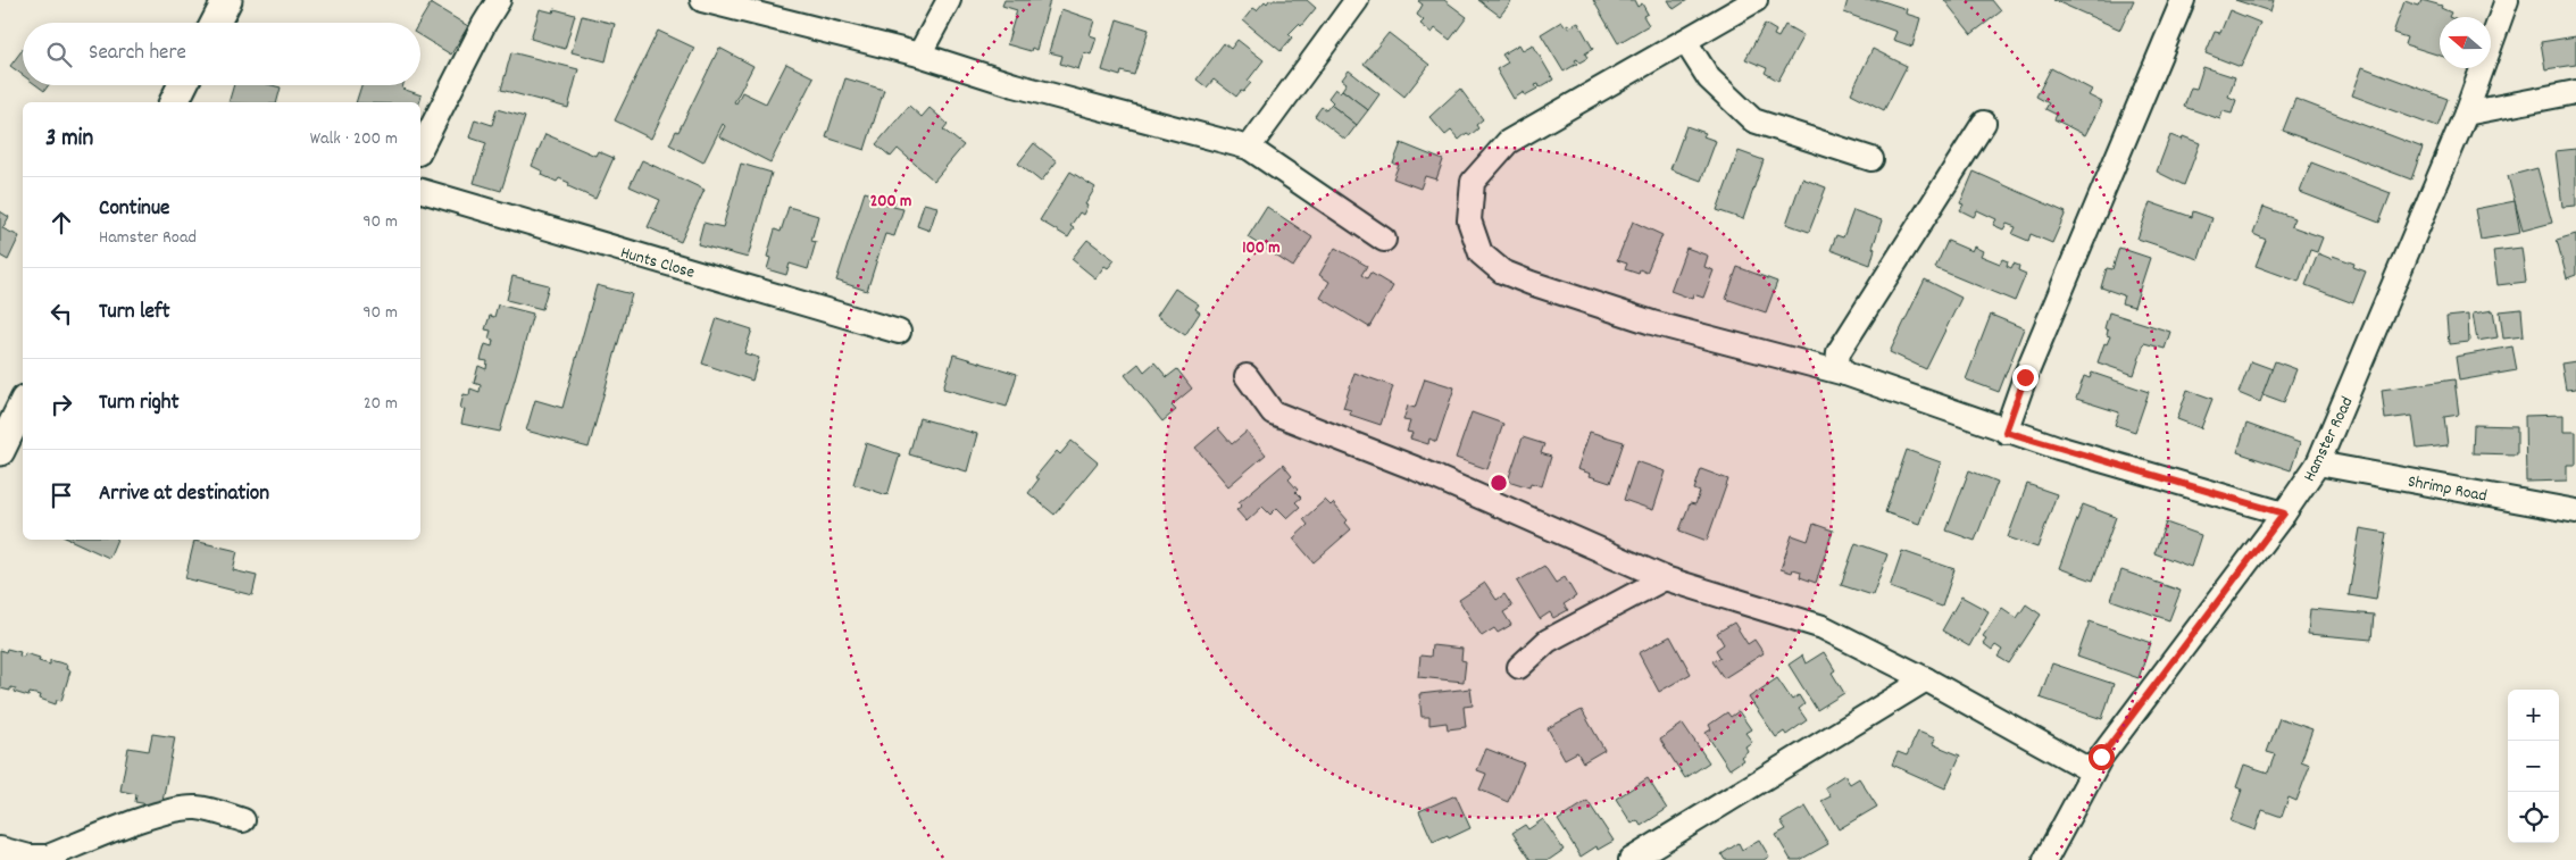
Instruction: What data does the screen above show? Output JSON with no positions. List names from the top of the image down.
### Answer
{
  "streets": {
    "street": ["Hunts Close", "Hamster Road", "Shrimp Road"]
  },
  "crossings": [
    ["Hamster Road", "Shrimp Road"]
  ],
  "north": "left",
  "page": {
    "search": "Search here",
    "heading": ["3 min", "Walk · 200 m"],
    "list": [
      ["Continue", "Hamster Road", "90 m"],
      ["Turn left", "90 m"],
      ["Turn right", "20 m"],
      "Arrive at destination"
    ],
    "map_buttons": ["+", "−"]
  },
  "rings": ["200 m", "100 m"]
}
